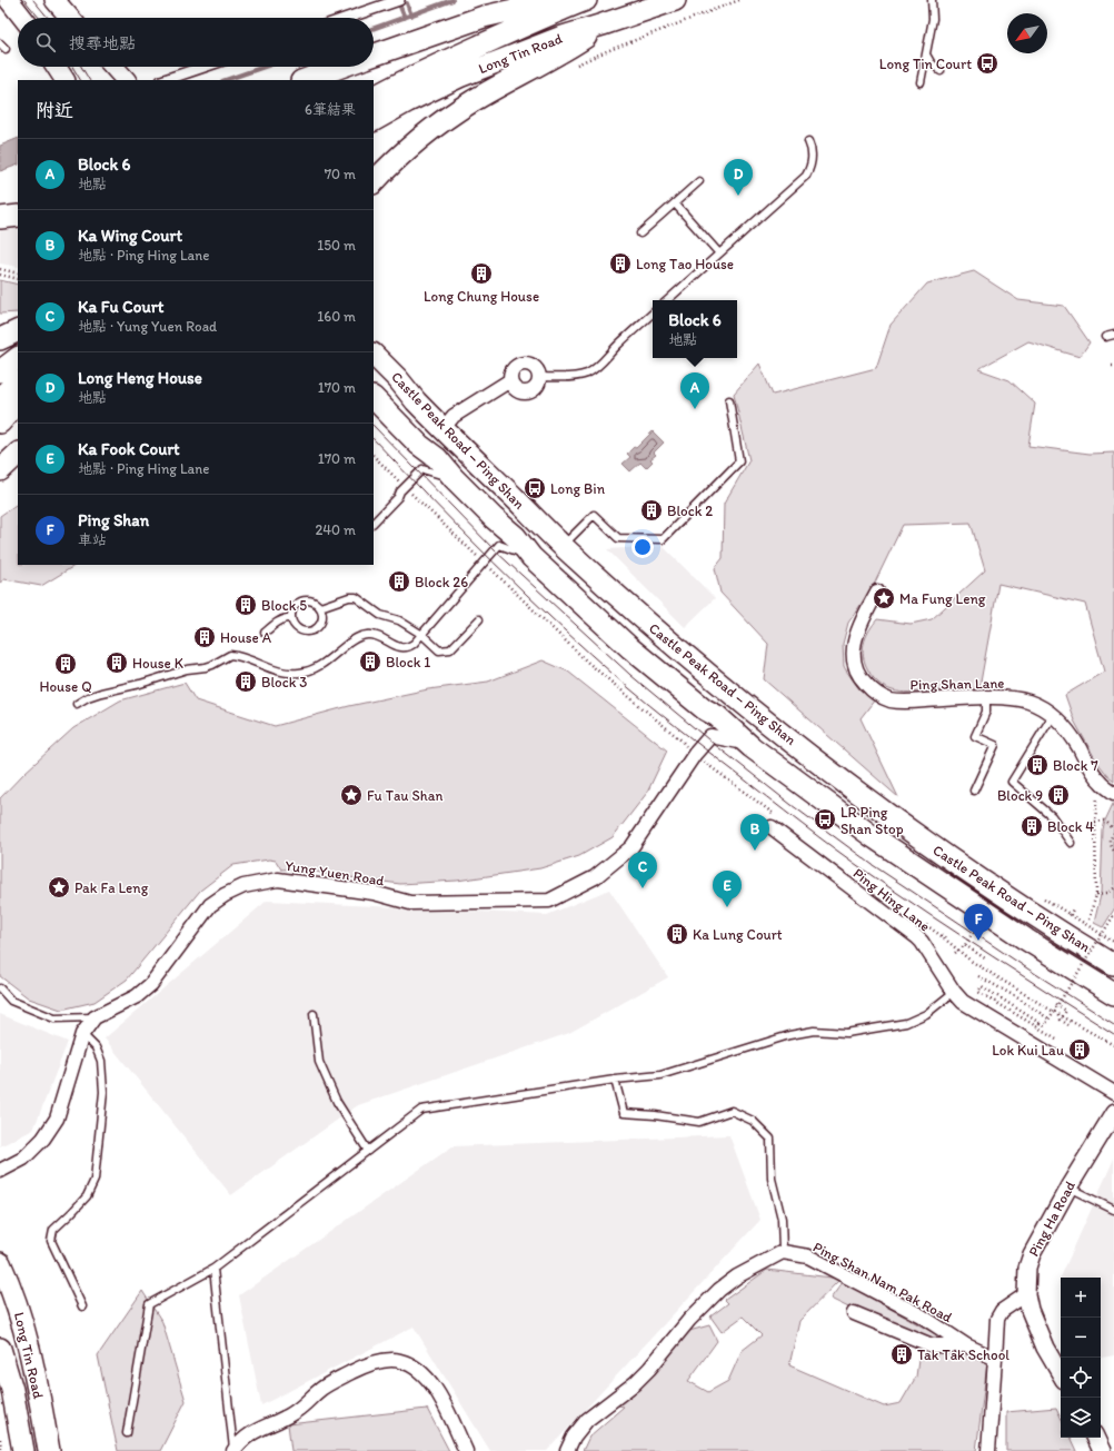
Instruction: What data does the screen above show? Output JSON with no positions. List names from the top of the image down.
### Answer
{
  "streets": {
    "main road": ["Long Tin Road", "Castle Peak Road – Ping Shan"],
    "street": [
      "Ping Shan Lane",
      "Yung Yuen Road",
      "Ping Hing Lane",
      "Ping Ha Road",
      "Ping Shan Nam Pak Road"
    ]
  },
  "places": {
    "bus stop": ["Long Tin Court", "Long Bin", "LR Ping Shan Stop"],
    "building": [
      "Long Tao House",
      "Long Chung House",
      "Block 2",
      "Block 26",
      "Block 5",
      "House A",
      "Block 1",
      "House K",
      "House Q",
      "Block 3",
      "Block 7",
      "Block 9",
      "Block 4",
      "Ka Lung Court",
      "Lok Kui Lau",
      "Tak Tak School"
    ],
    "place": ["Ma Fung Leng", "Fu Tau Shan", "Pak Fa Leng"]
  },
  "north": "bottom left",
  "page": {
    "search": "搜尋地點",
    "heading": ["附近", "6筆結果"],
    "list": [
      {
        "mark": "A",
        "name": "Block 6",
        "note": "地點",
        "value": "70 m"
      },
      {
        "mark": "B",
        "name": "Ka Wing Court",
        "note": "地點 · Ping Hing Lane",
        "value": "150 m"
      },
      {
        "mark": "C",
        "name": "Ka Fu Court",
        "note": "地點 · Yung Yuen Road",
        "value": "160 m"
      },
      {
        "mark": "D",
        "name": "Long Heng House",
        "note": "地點",
        "value": "170 m"
      },
      {
        "mark": "E",
        "name": "Ka Fook Court",
        "note": "地點 · Ping Hing Lane",
        "value": "170 m"
      },
      {
        "mark": "F",
        "name": "Ping Shan",
        "note": "車站",
        "value": "240 m"
      }
    ],
    "pins": [
      "D",
      "A",
      "B",
      "C",
      "E",
      "F"
    ],
    "popup": ["Block 6", "地點"],
    "map_buttons": ["+", "−"]
  }
}
